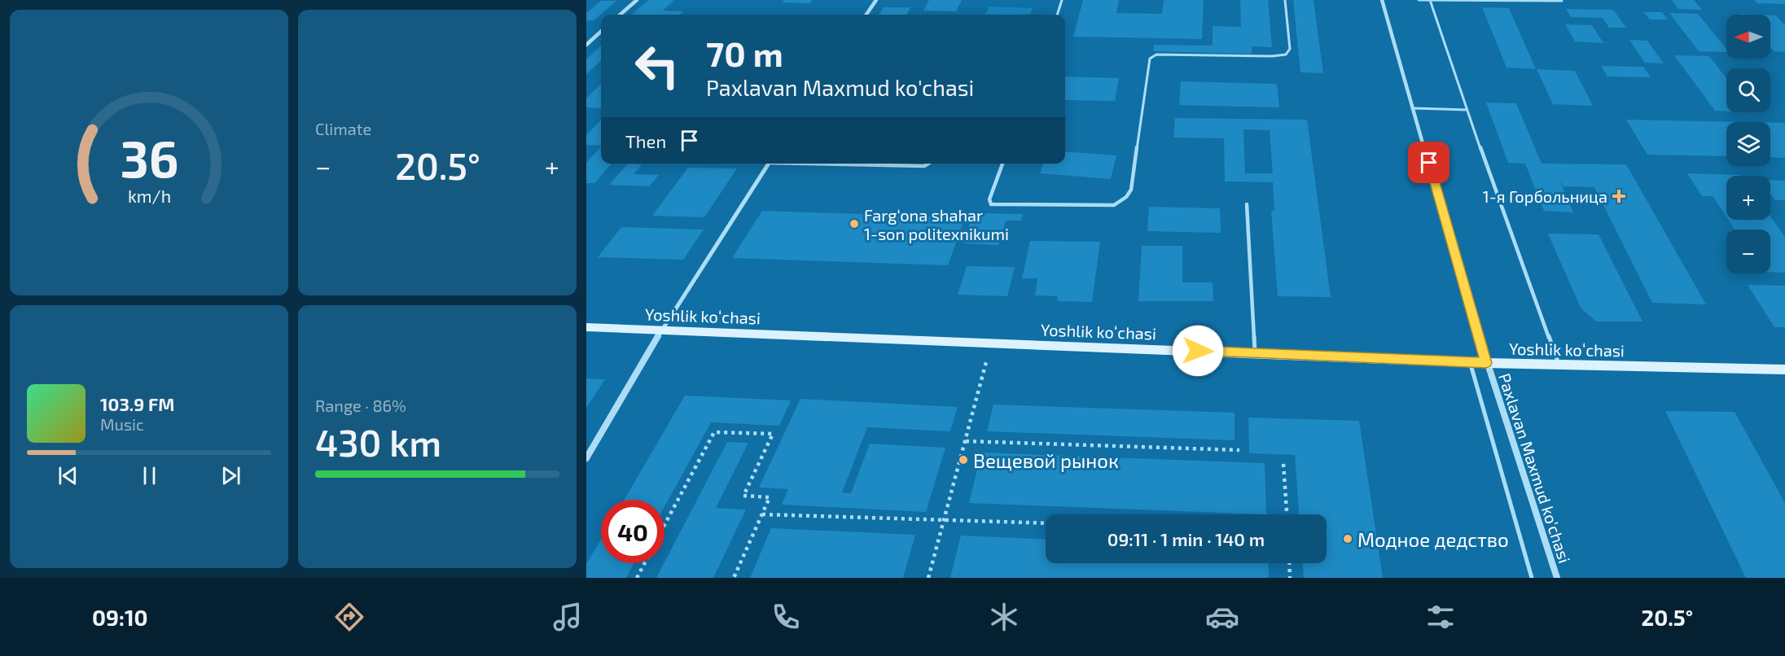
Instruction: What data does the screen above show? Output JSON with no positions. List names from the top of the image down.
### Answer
{
  "streets": {
    "street": ["Yoshlik koʻchasi", "Paxlavan Maxmud ko'chasi"]
  },
  "crossings": [
    ["Yoshlik koʻchasi", "Paxlavan Maxmud ko'chasi"]
  ],
  "places": {
    "health": ["1-я Горбольница"],
    "other": ["Farg‘ona shahar 1-son politexnikumi", "Вещевой рынок", "Модное дедство"]
  },
  "north": "left",
  "page": {
    "tile": [
      "Climate",
      ["Range · 86%", "430 km"]
    ],
    "map_buttons": ["+", "−"],
    "turn": ["70 m", "Paxlavan Maxmud ko'chasi"],
    "then": "Then",
    "heat": ["−", "20.5°", "+"],
    "song": ["103.9 FM", "Music"],
    "limit": "40",
    "trip": "09:11 · 1 min · 140 m",
    "tabs": ["09:10", "20.5°"],
    "gauge": ["36", "km/h"]
  }
}
